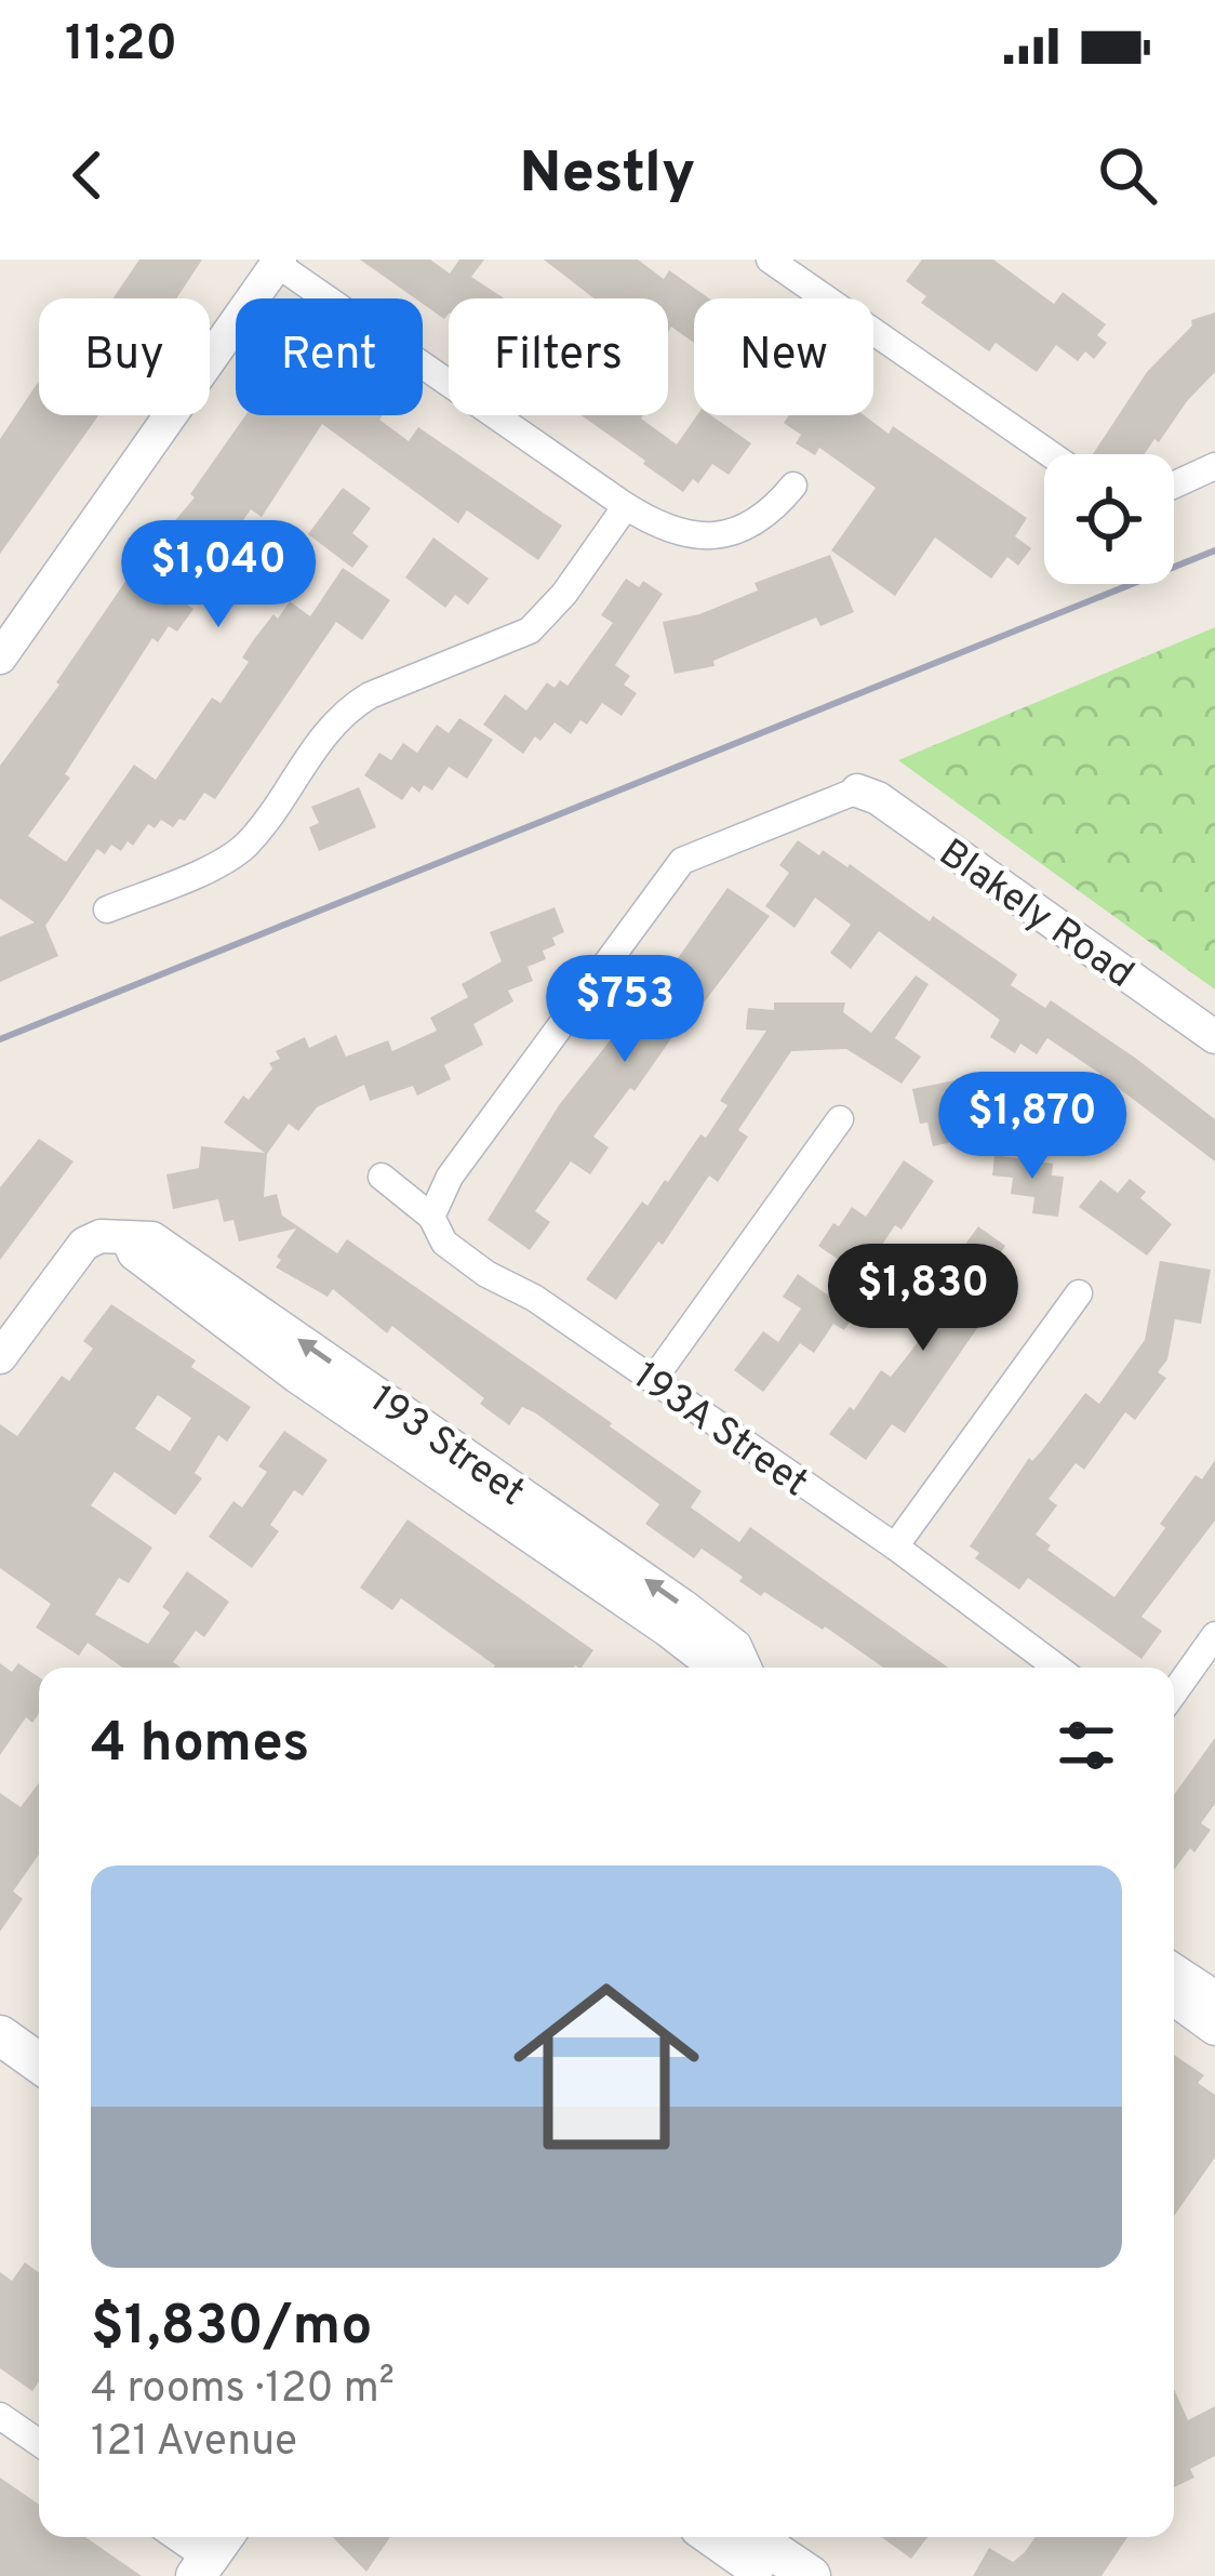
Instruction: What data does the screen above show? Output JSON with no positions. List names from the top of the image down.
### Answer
{
  "streets": {
    "street": ["Blakely Road", "193A Street", "193 Street"]
  },
  "page": {
    "status": "11:20",
    "header": "Nestly",
    "chip": [
      "Buy",
      "Rent",
      "Filters",
      "New"
    ],
    "price": [
      "$1,040",
      "$753",
      "$1,870",
      "$1,830"
    ],
    "heading": "4 homes",
    "list": [
      {
        "name": "$1,830/mo",
        "note": "4 rooms · 120 m² · 121 Avenue"
      }
    ]
  }
}
